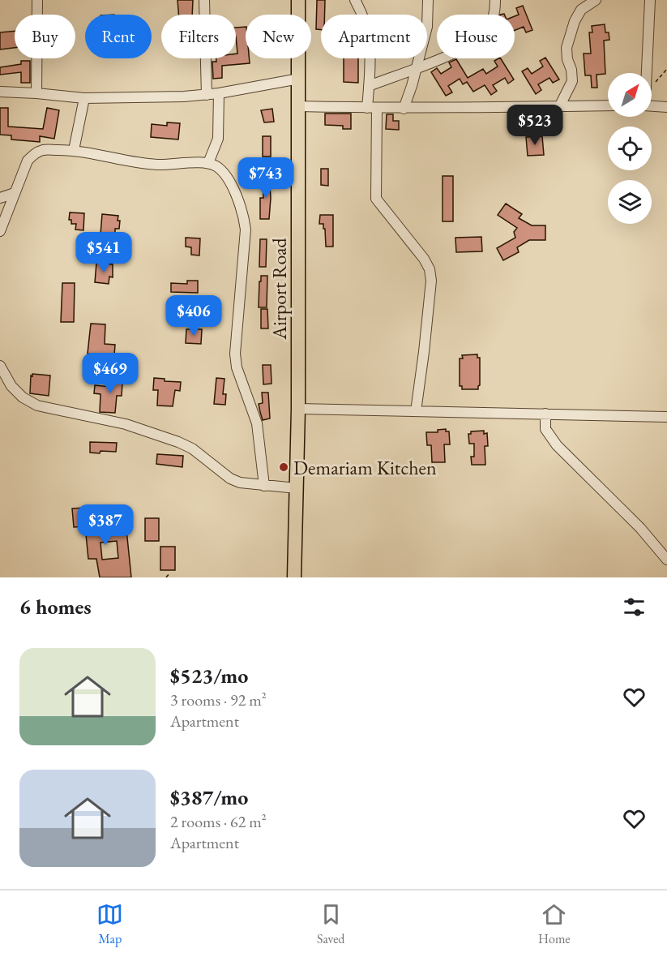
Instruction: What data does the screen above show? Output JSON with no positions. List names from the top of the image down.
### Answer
{
  "streets": {
    "highway": ["Airport Road"]
  },
  "places": ["Demariam Kitchen"],
  "north": "top right",
  "page": {
    "chip": [
      "Buy",
      "Rent",
      "Filters",
      "New",
      "Apartment",
      "House"
    ],
    "price": [
      "$523",
      "$743",
      "$541",
      "$406",
      "$469",
      "$387"
    ],
    "heading": "6 homes",
    "list": [
      {
        "name": "$523/mo",
        "note": "3 rooms · 92 m² · Apartment"
      },
      {
        "name": "$387/mo",
        "note": "2 rooms · 62 m² · Apartment"
      }
    ],
    "tabs": ["Map", "Saved", "Home"]
  }
}
